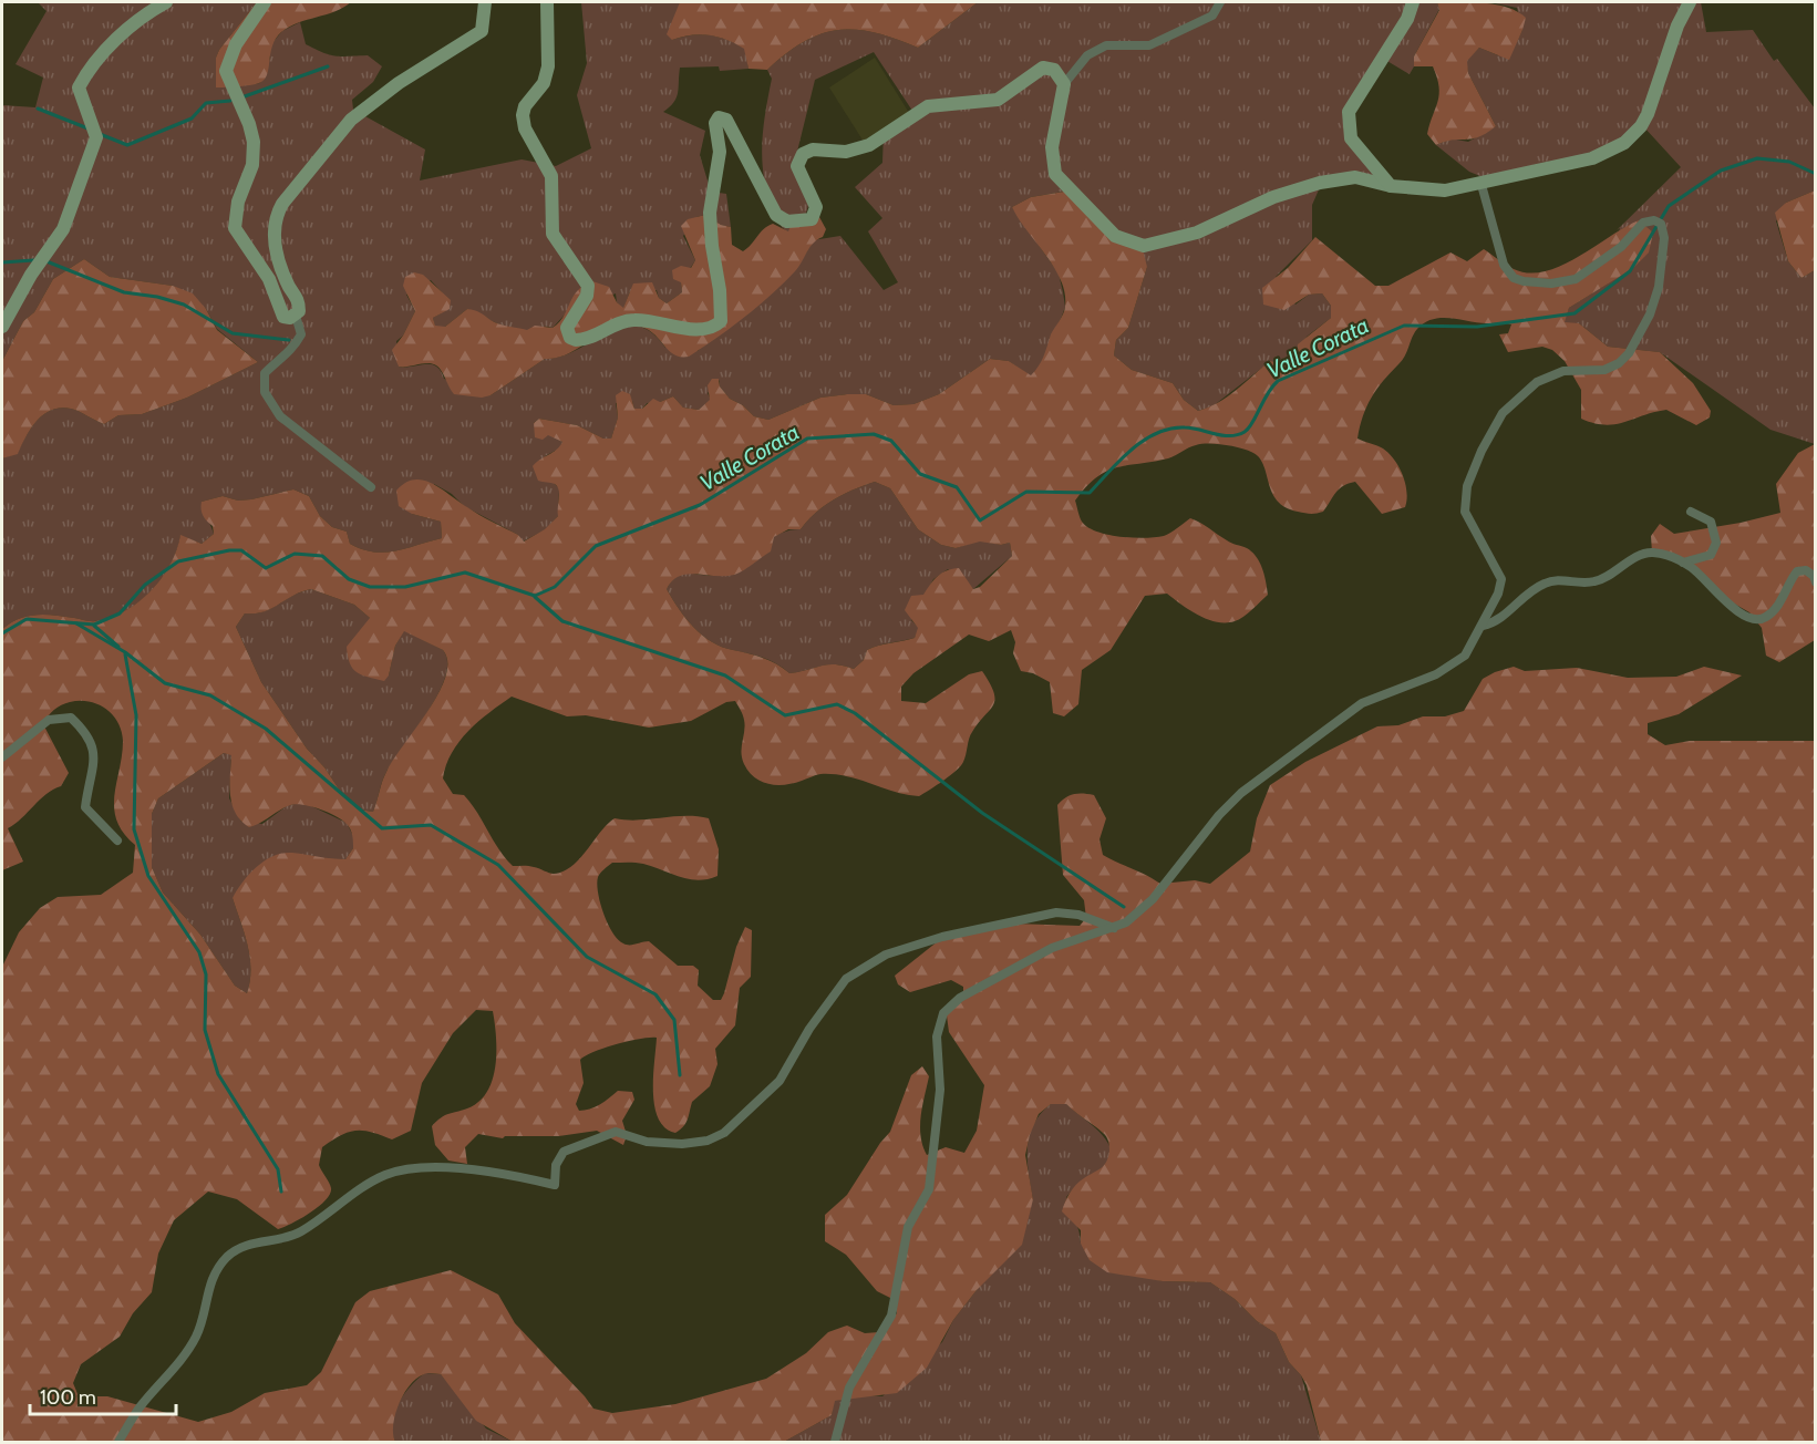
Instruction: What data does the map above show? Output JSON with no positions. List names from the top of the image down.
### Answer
{
  "water": ["Valle Corata"],
  "scale_bar": "100 m"
}
